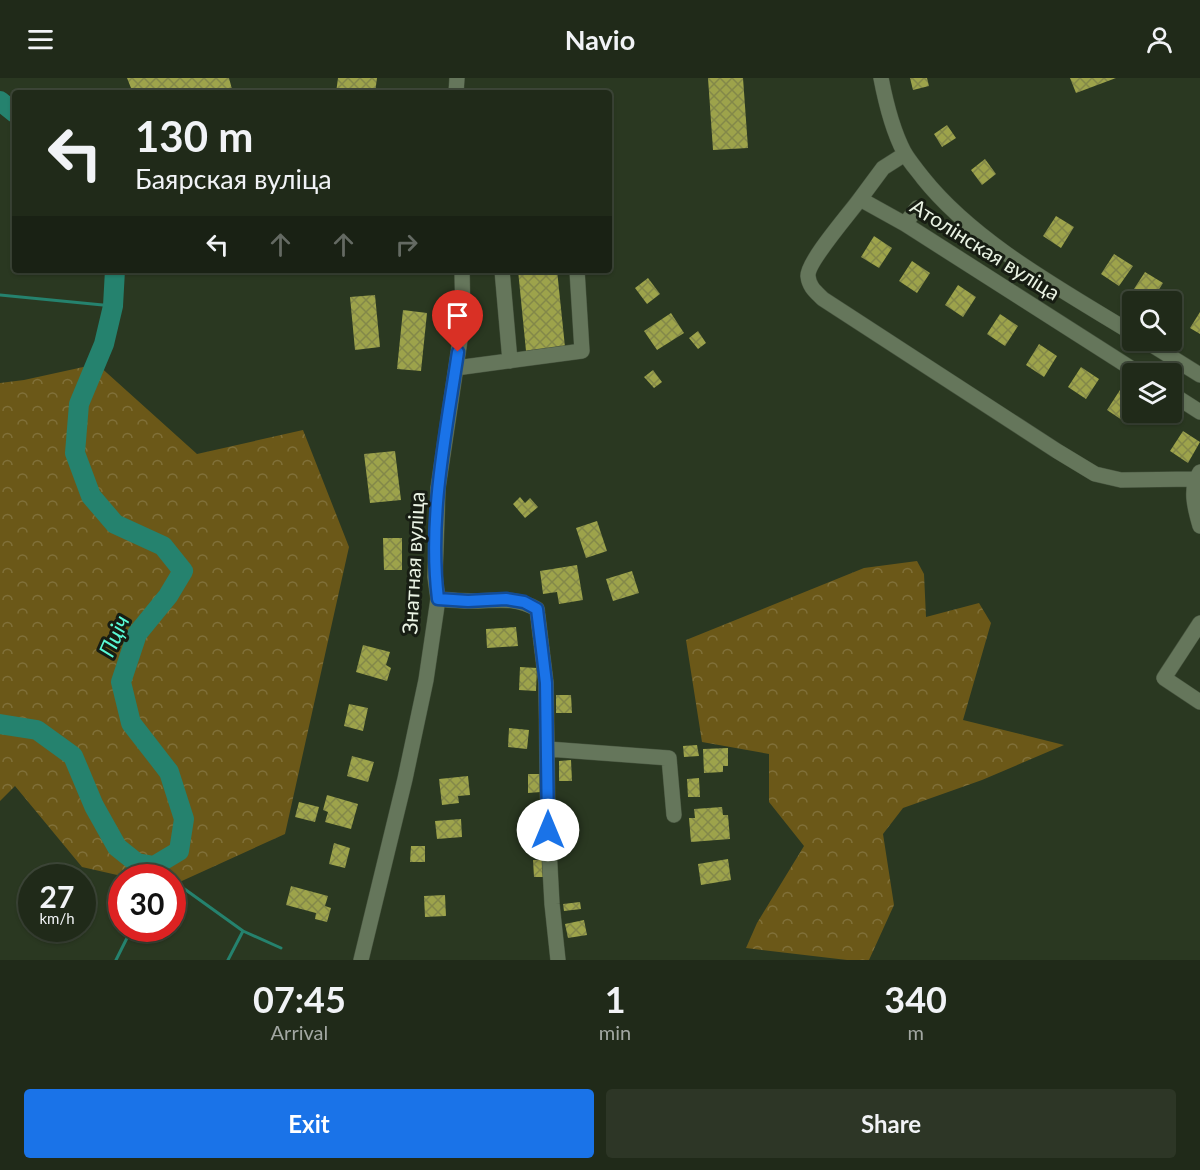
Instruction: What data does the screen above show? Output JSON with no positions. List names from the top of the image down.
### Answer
{
  "streets": {
    "street": ["Атолінская вуліца", "Знатная вуліца"]
  },
  "water": ["Пціч"],
  "page": {
    "header": "Navio",
    "turn": ["130 m", "Баярская вуліца"],
    "speed": "27 km/h",
    "limit": "30",
    "eta": [
      "07:45",
      "Arrival",
      "1",
      "min",
      "340",
      "m"
    ],
    "buttons": ["Exit", "Share"]
  }
}
